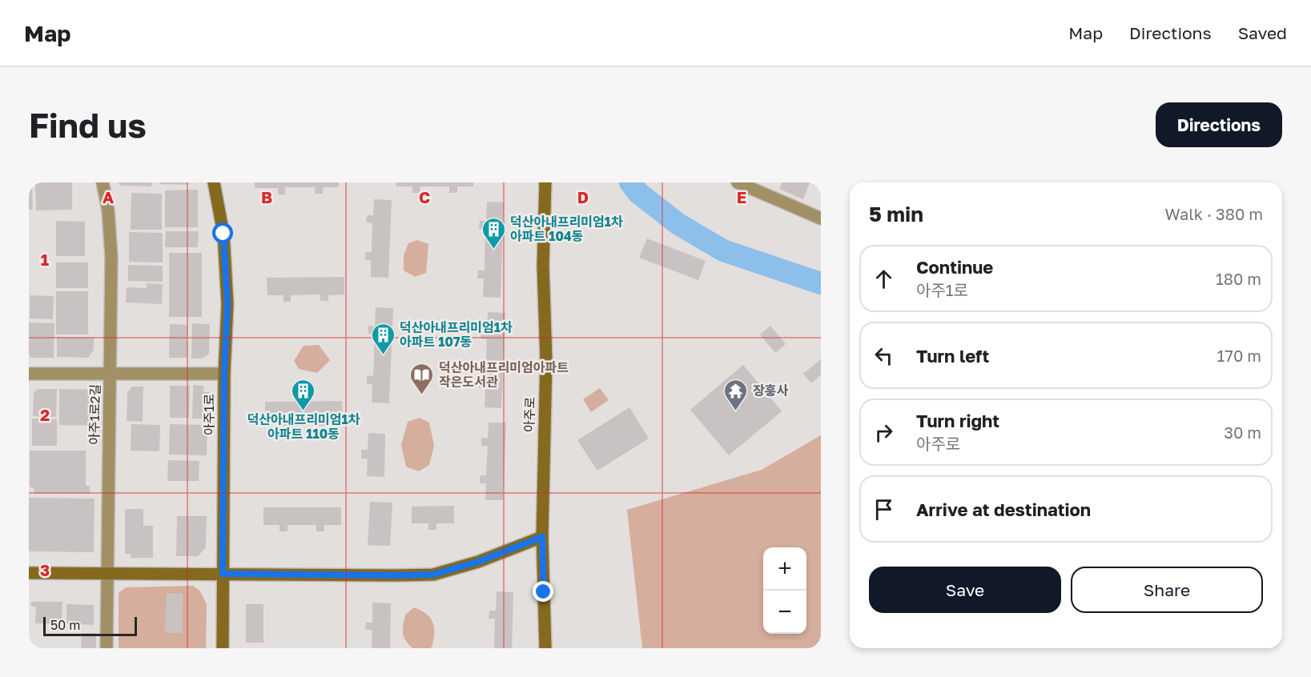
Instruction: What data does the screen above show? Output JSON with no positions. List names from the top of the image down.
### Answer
{
  "streets": {
    "street": ["아주1로2길", "아주1로", "아주로"]
  },
  "places": {
    "building": ["덕산아내프리미엄1차 아파트 104동", "덕산아내프리미엄1차 아파트 107동", "덕산아내프리미엄1차 아파트 110동"],
    "library": ["덕산아내프리미엄아파트 작은도서관"],
    "temple": ["장훙사"]
  },
  "scale_bar": "50 m",
  "page": {
    "header": "Map",
    "nav": ["Map", "Directions", "Saved"],
    "buttons": [
      "Directions",
      ["Save", "Share"]
    ],
    "title": "Find us",
    "heading": ["5 min", "Walk · 380 m"],
    "list": [
      ["Continue", "아주1로", "180 m"],
      ["Turn left", "170 m"],
      ["Turn right", "아주로", "30 m"],
      "Arrive at destination"
    ],
    "map_buttons": ["+", "−"],
    "scale": "50 m"
  },
  "grid": {
    "columns": [
      "A",
      "B",
      "C",
      "D",
      "E"
    ],
    "rows": ["1", "2", "3"]
  }
}
